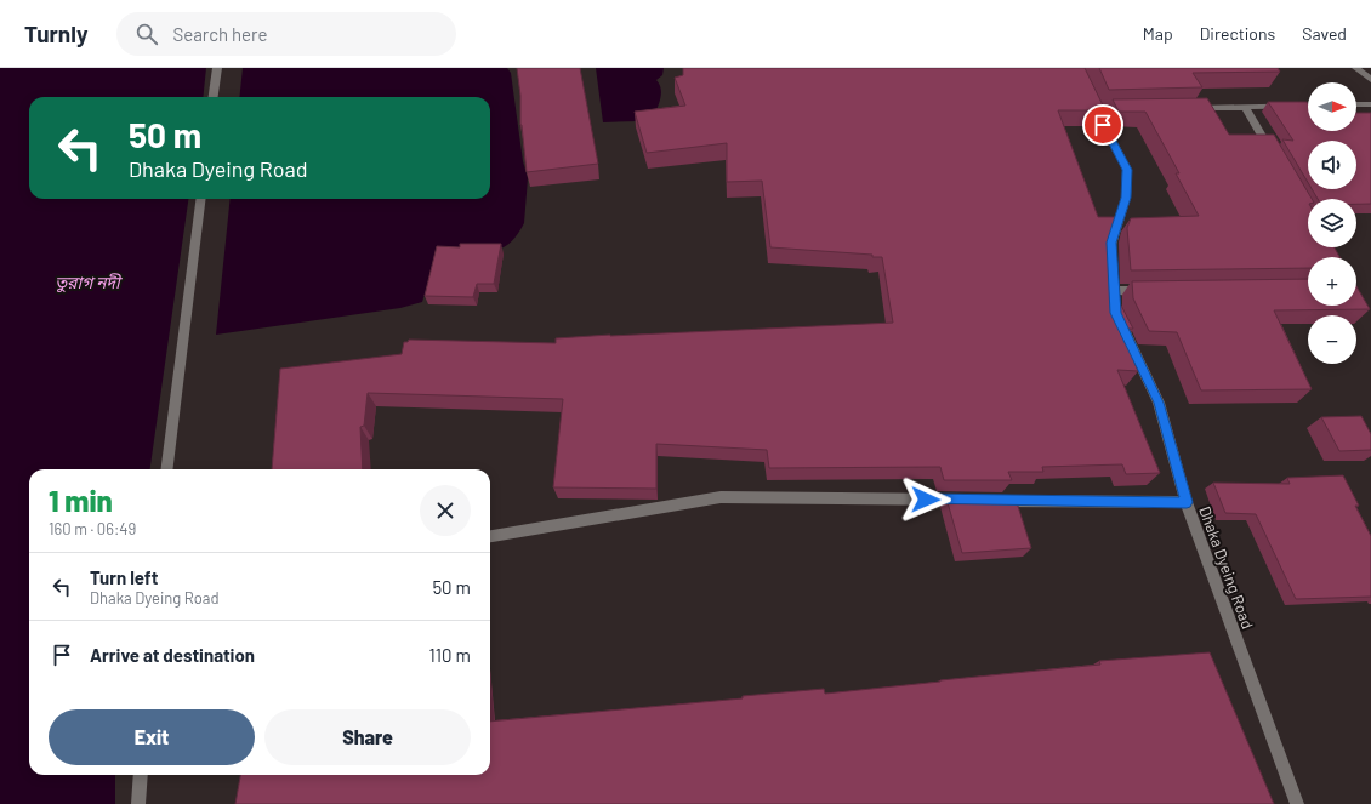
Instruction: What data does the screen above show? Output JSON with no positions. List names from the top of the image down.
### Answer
{
  "streets": {
    "street": ["Dhaka Dyeing Road"]
  },
  "water": ["তুরাগ নদী"],
  "north": "right",
  "page": {
    "header": "Turnly",
    "search": "Search here",
    "nav": ["Map", "Directions", "Saved"],
    "map_buttons": ["+", "−"],
    "turn": ["50 m", "Dhaka Dyeing Road"],
    "heading": ["1 min", "160 m · 06:49"],
    "list": [
      {
        "name": "Turn left",
        "note": "Dhaka Dyeing Road",
        "value": "50 m"
      },
      {
        "name": "Arrive at destination",
        "value": "110 m"
      }
    ],
    "buttons": ["Exit", "Share"]
  }
}
